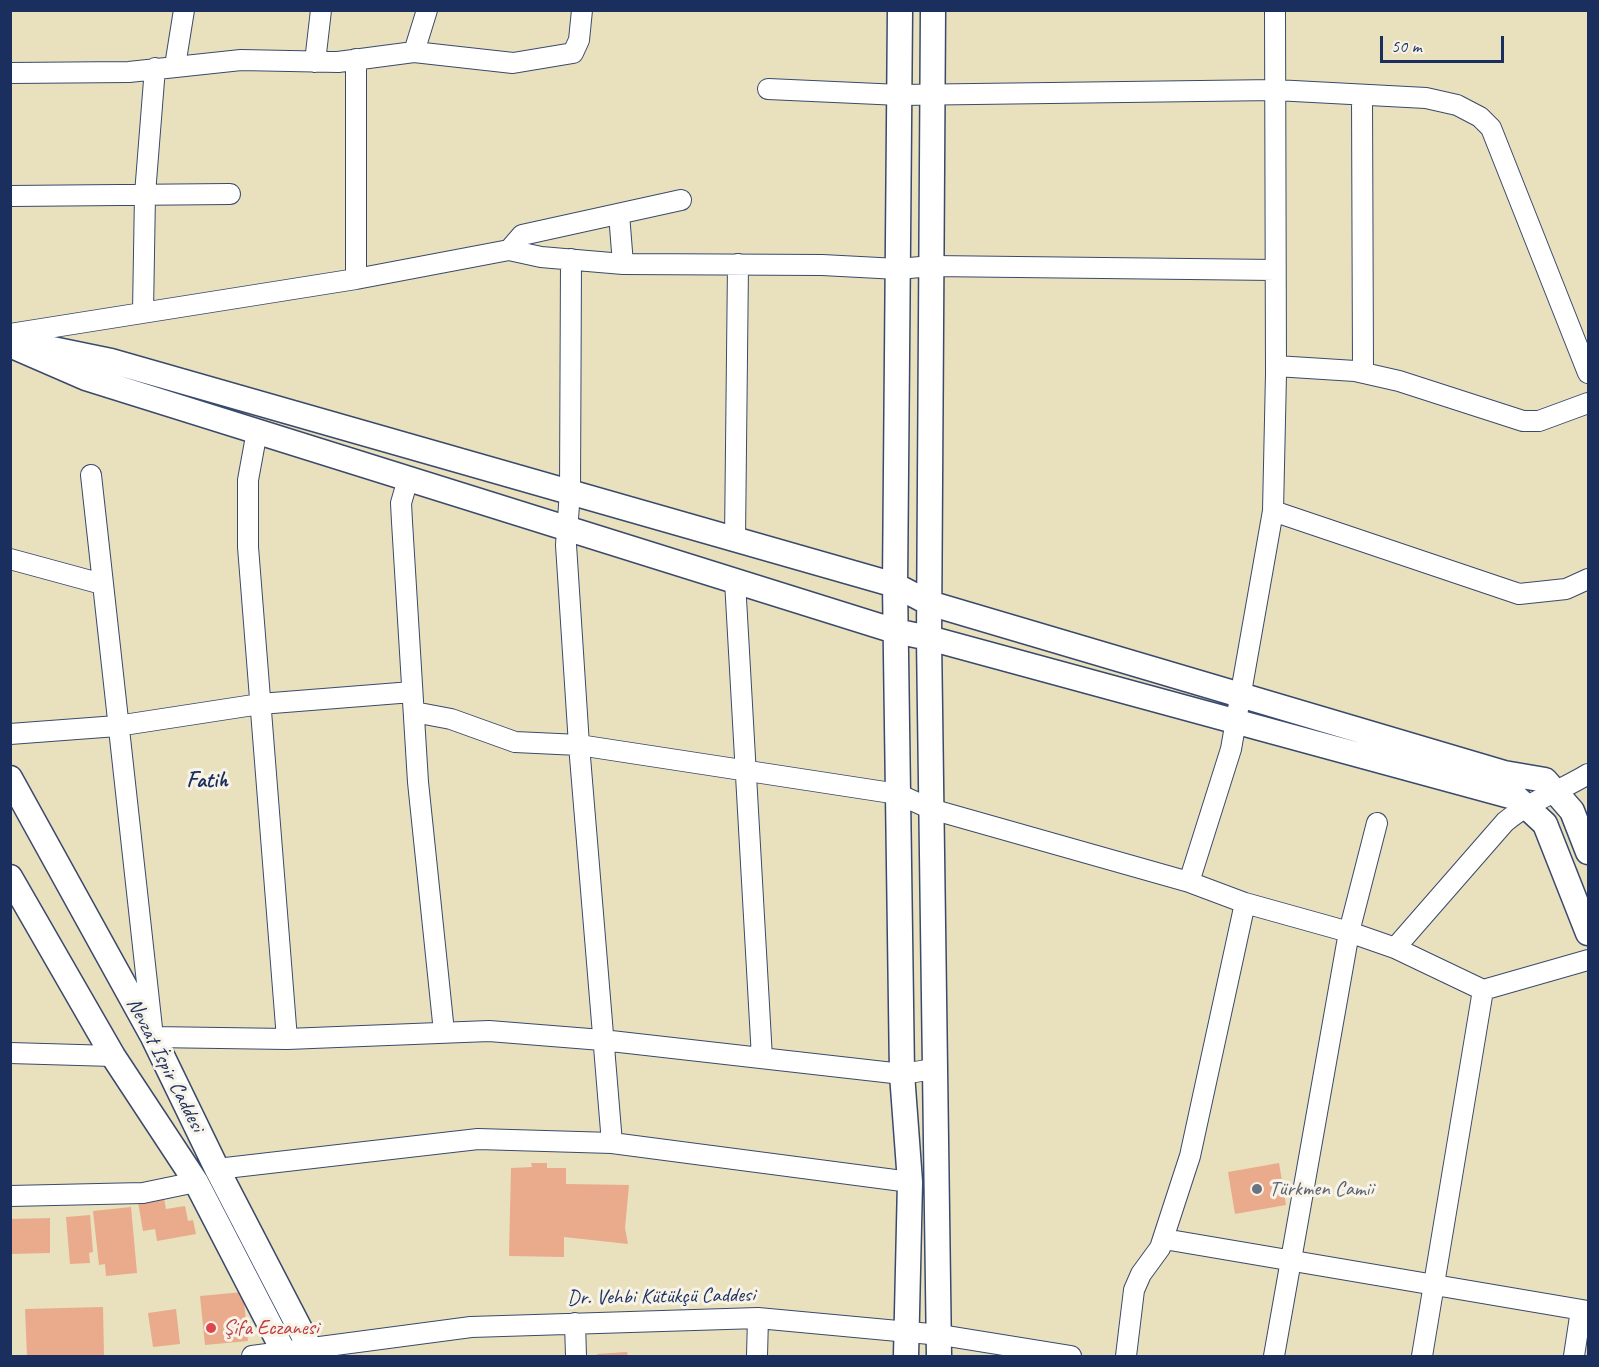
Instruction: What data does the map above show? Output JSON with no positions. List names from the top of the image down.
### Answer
{
  "streets": {
    "main road": ["Nevzat İspir Caddesi"],
    "street": ["Dr. Vehbi Kütükçü Caddesi"]
  },
  "crossings": [
    ["Nevzat İspir Caddesi", "Dr. Vehbi Kütükçü Caddesi"]
  ],
  "districts": ["Fatih"],
  "places": ["Türkmen Camii", "Şifa Eczanesi"],
  "scale_bar": "50 m"
}
